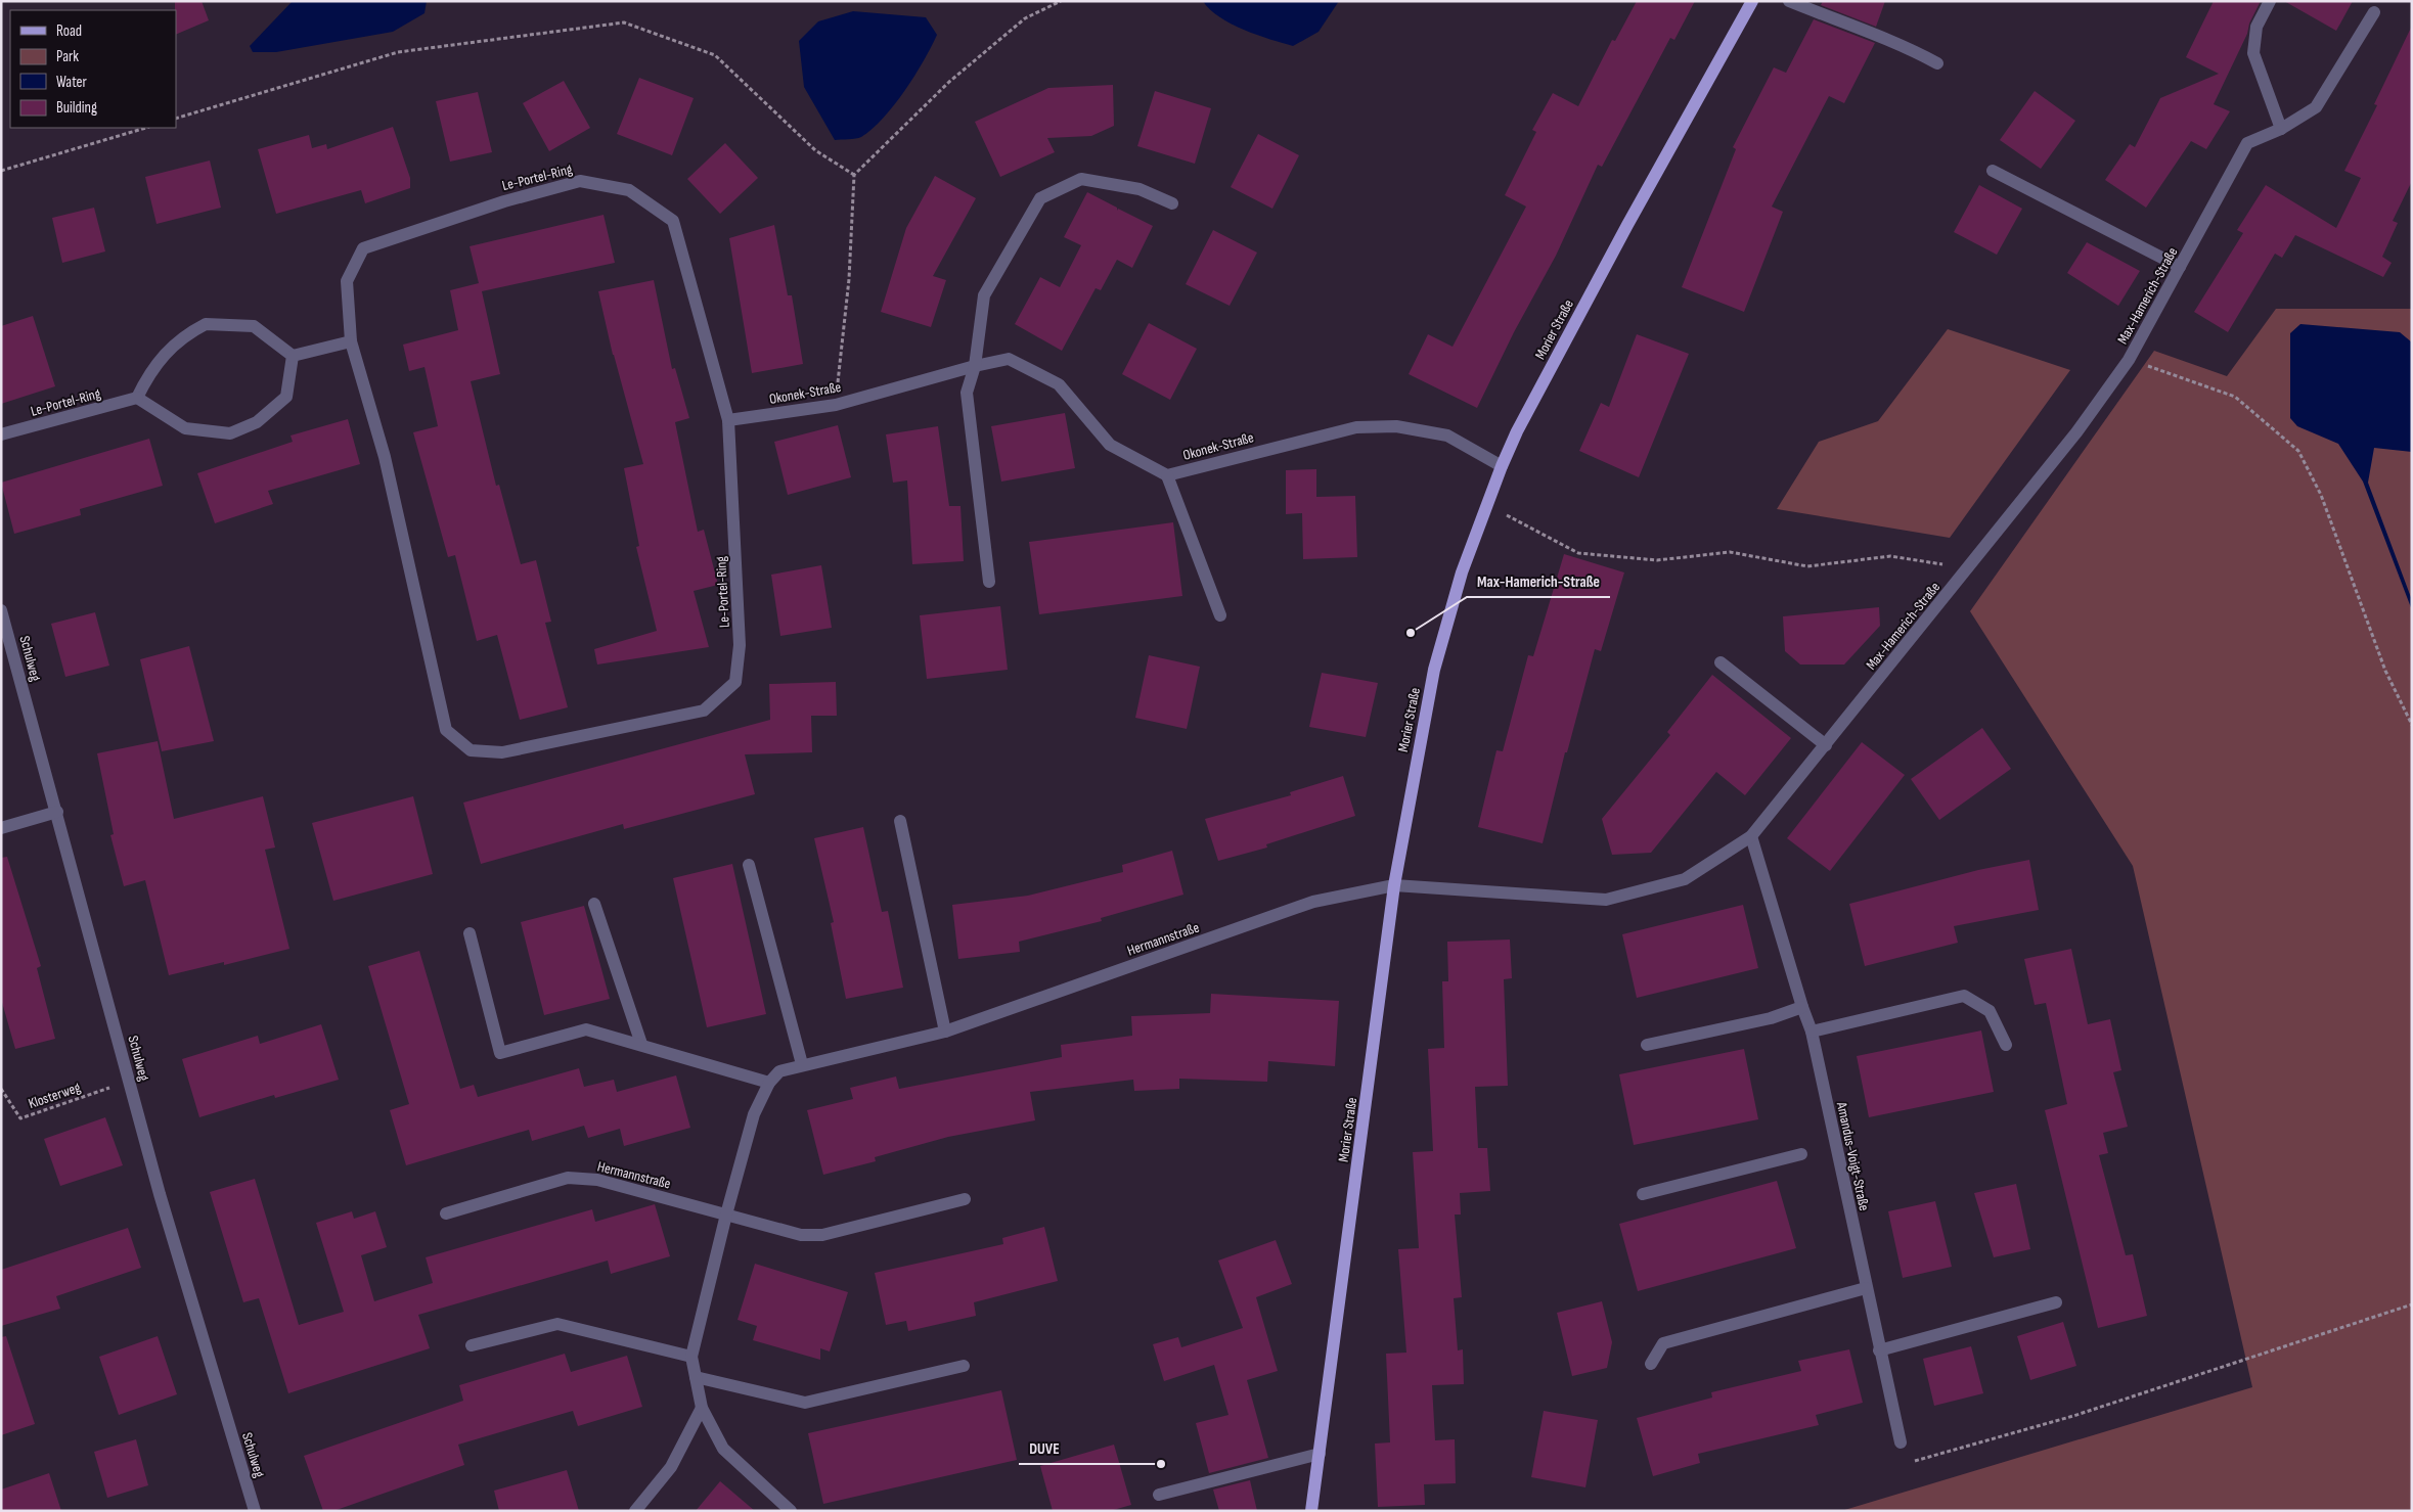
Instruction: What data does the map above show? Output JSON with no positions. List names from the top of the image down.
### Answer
{
  "streets": {
    "main road": ["Morier Straße"],
    "street": [
      "Le-Portel-Ring",
      "Max-Hamerich-Straße",
      "Okonek-Straße",
      "Schulweg",
      "Hermannstraße",
      "Amandus-Voigt-Straße"
    ],
    "path": ["Klosterweg"]
  },
  "crossings": [
    ["Le-Portel-Ring", "Okonek-Straße"],
    ["Max-Hamerich-Straße", "Morier Straße"],
    ["Max-Hamerich-Straße", "Hermannstraße"],
    ["Max-Hamerich-Straße", "Amandus-Voigt-Straße"],
    ["Morier Straße", "Okonek-Straße"],
    ["Morier Straße", "Hermannstraße"],
    ["Schulweg", "Klosterweg"]
  ],
  "places": ["Max-Hamerich-Straße", "DUVE"],
  "legend": [
    "Road",
    "Park",
    "Water",
    "Building"
  ]
}
